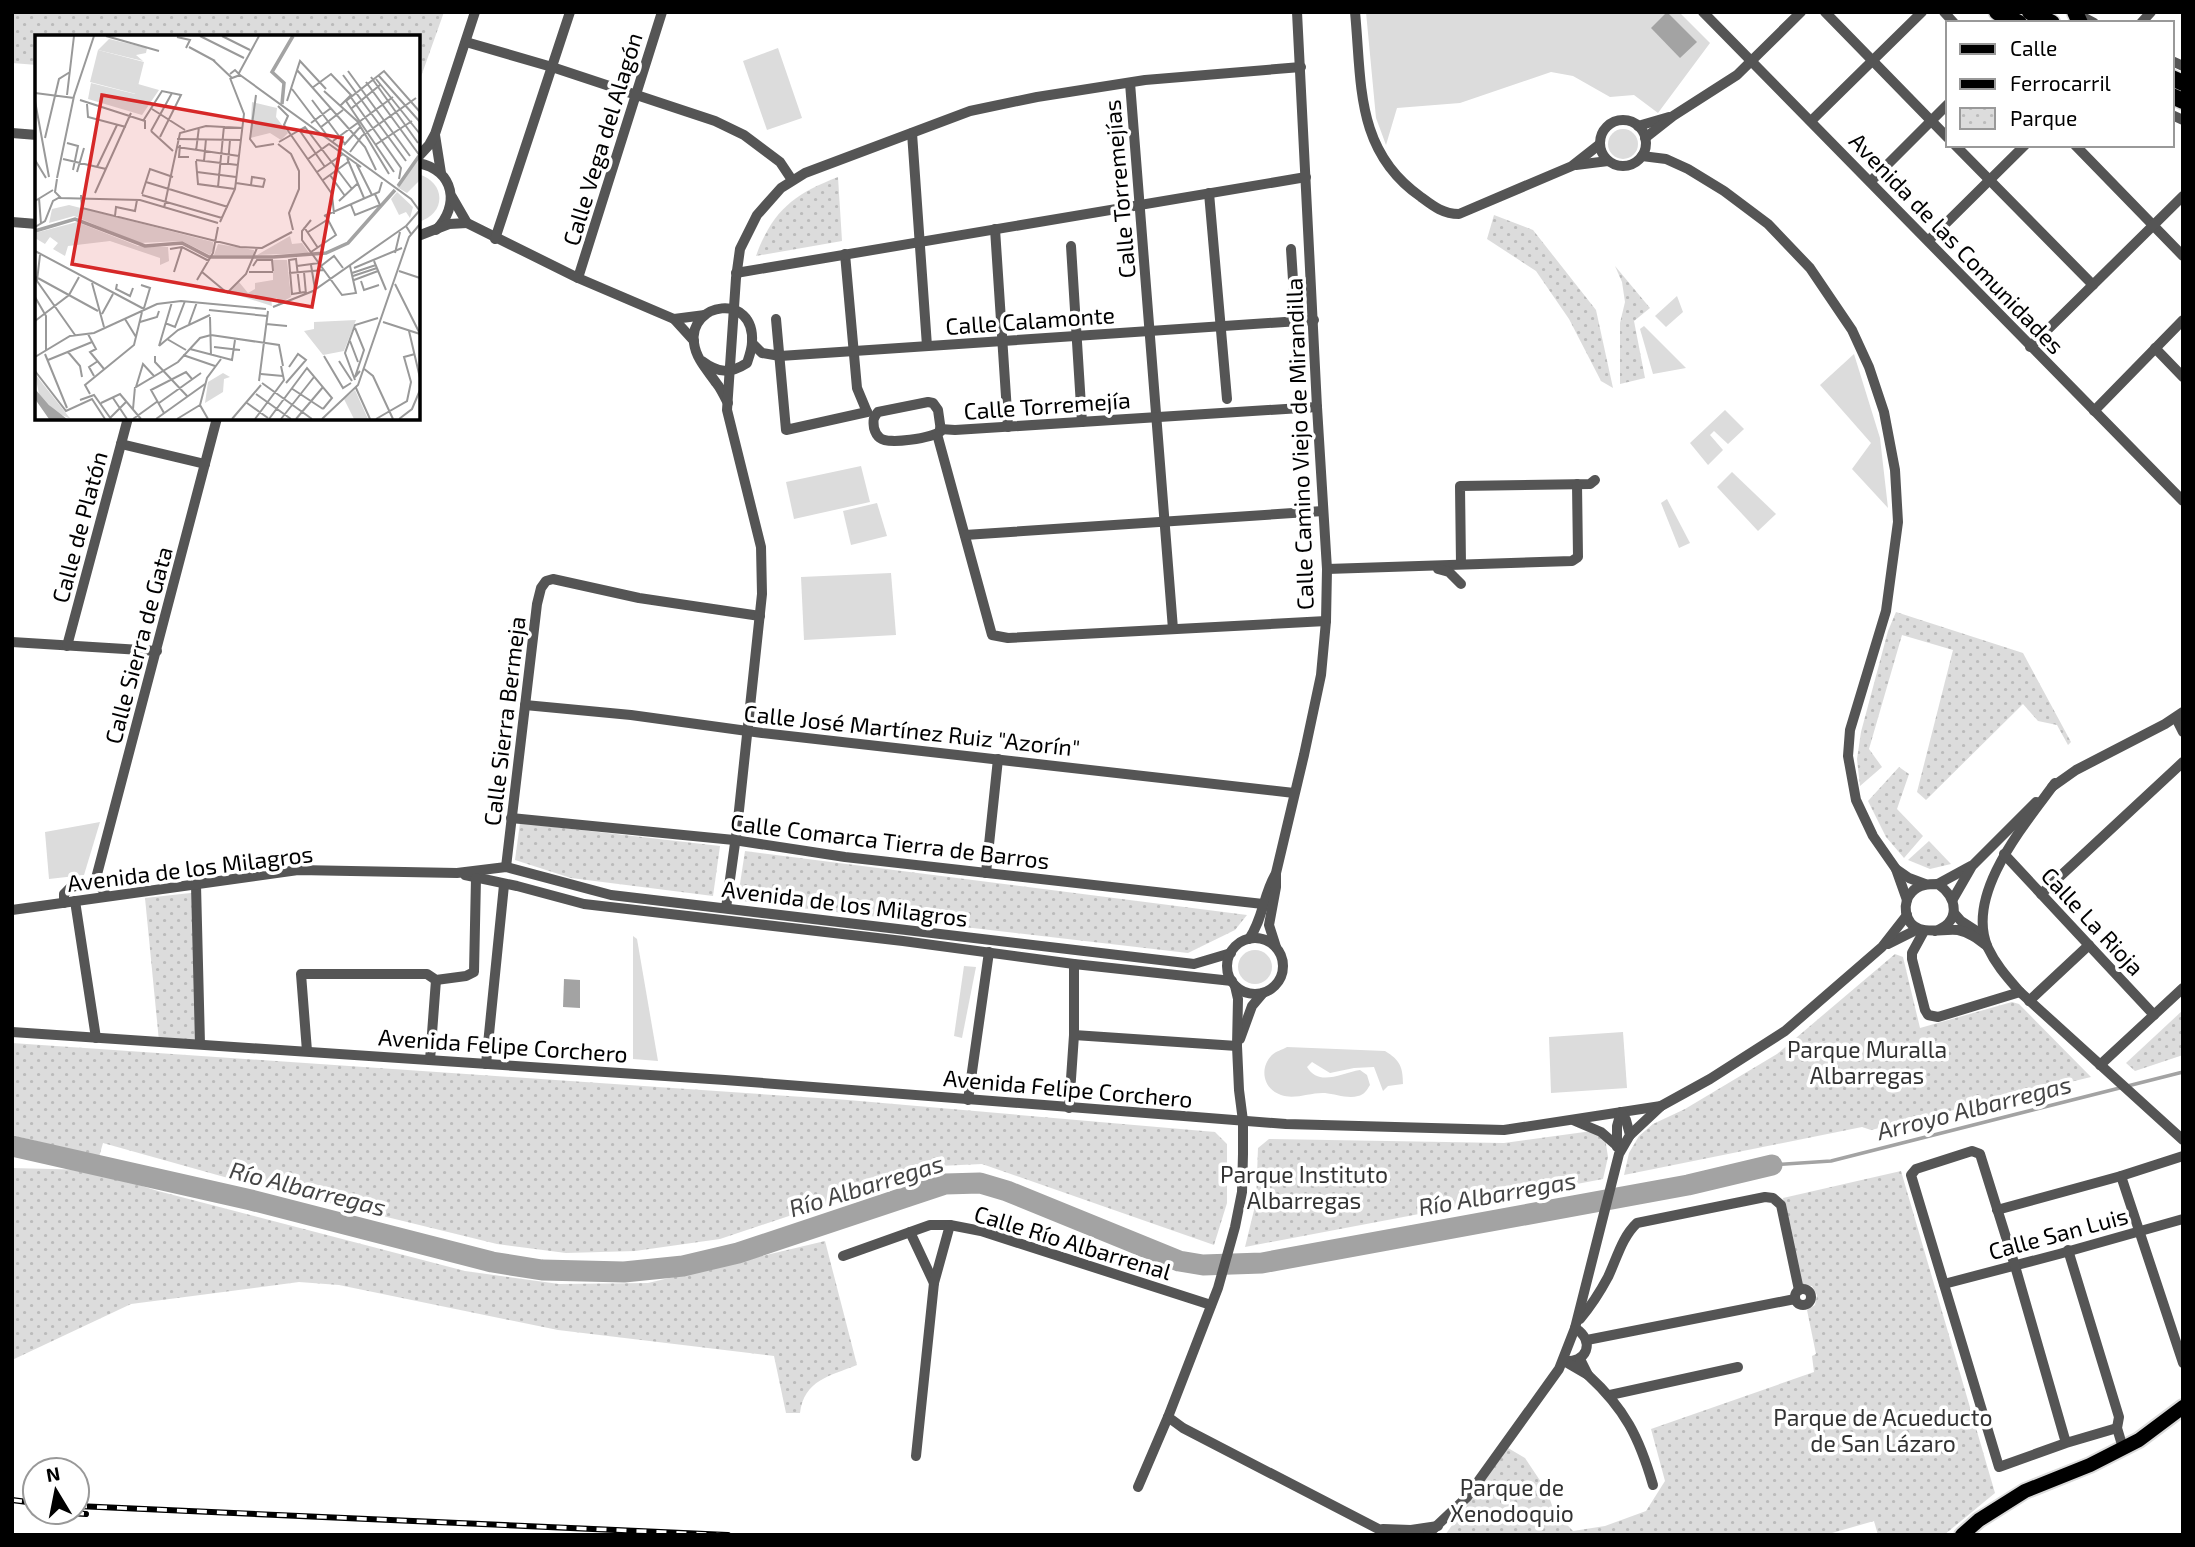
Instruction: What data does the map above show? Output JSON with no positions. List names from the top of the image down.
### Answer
{
  "streets": {
    "street": [
      "Calle Vega del Alagón",
      "Calle Torremejías",
      "Avenida de las Comunidades",
      "Calle Calamonte",
      "Calle Torremejía",
      "Calle Camino Viejo de Mirandilla",
      "Calle de Platón",
      "Calle Sierra de Gata",
      "Calle Sierra Bermeja",
      "Calle José Martínez Ruiz \"Azorín\"",
      "Calle Comarca Tierra de Barros",
      "Avenida de los Milagros",
      "Calle La Rioja",
      "Avenida Felipe Corchero",
      "Calle San Luis",
      "Calle Río Albarrenal"
    ]
  },
  "crossings": [
    ["Calle Torremejías", "Calle Calamonte"],
    ["Calle Torremejías", "Calle Torremejía"],
    ["Calle Calamonte", "Calle Camino Viejo de Mirandilla"],
    ["Calle Torremejía", "Calle Camino Viejo de Mirandilla"],
    ["Calle Camino Viejo de Mirandilla", "Calle José Martínez Ruiz \"Azorín\""],
    ["Calle Camino Viejo de Mirandilla", "Calle Comarca Tierra de Barros"],
    ["Calle Camino Viejo de Mirandilla", "Avenida de los Milagros"],
    ["Calle Sierra Bermeja", "Calle José Martínez Ruiz \"Azorín\""],
    ["Calle Sierra Bermeja", "Calle Comarca Tierra de Barros"],
    ["Calle Sierra Bermeja", "Avenida de los Milagros"]
  ],
  "water": ["Arroyo Albarregas", "Río Albarregas"],
  "parks": [
    "Parque Muralla Albarregas",
    "Parque Instituto Albarregas",
    "Parque de Acueducto de San Lázaro",
    "Parque de Xenodoquio"
  ],
  "legend": ["Calle", "Ferrocarril", "Parque"],
  "north": "top"
}
